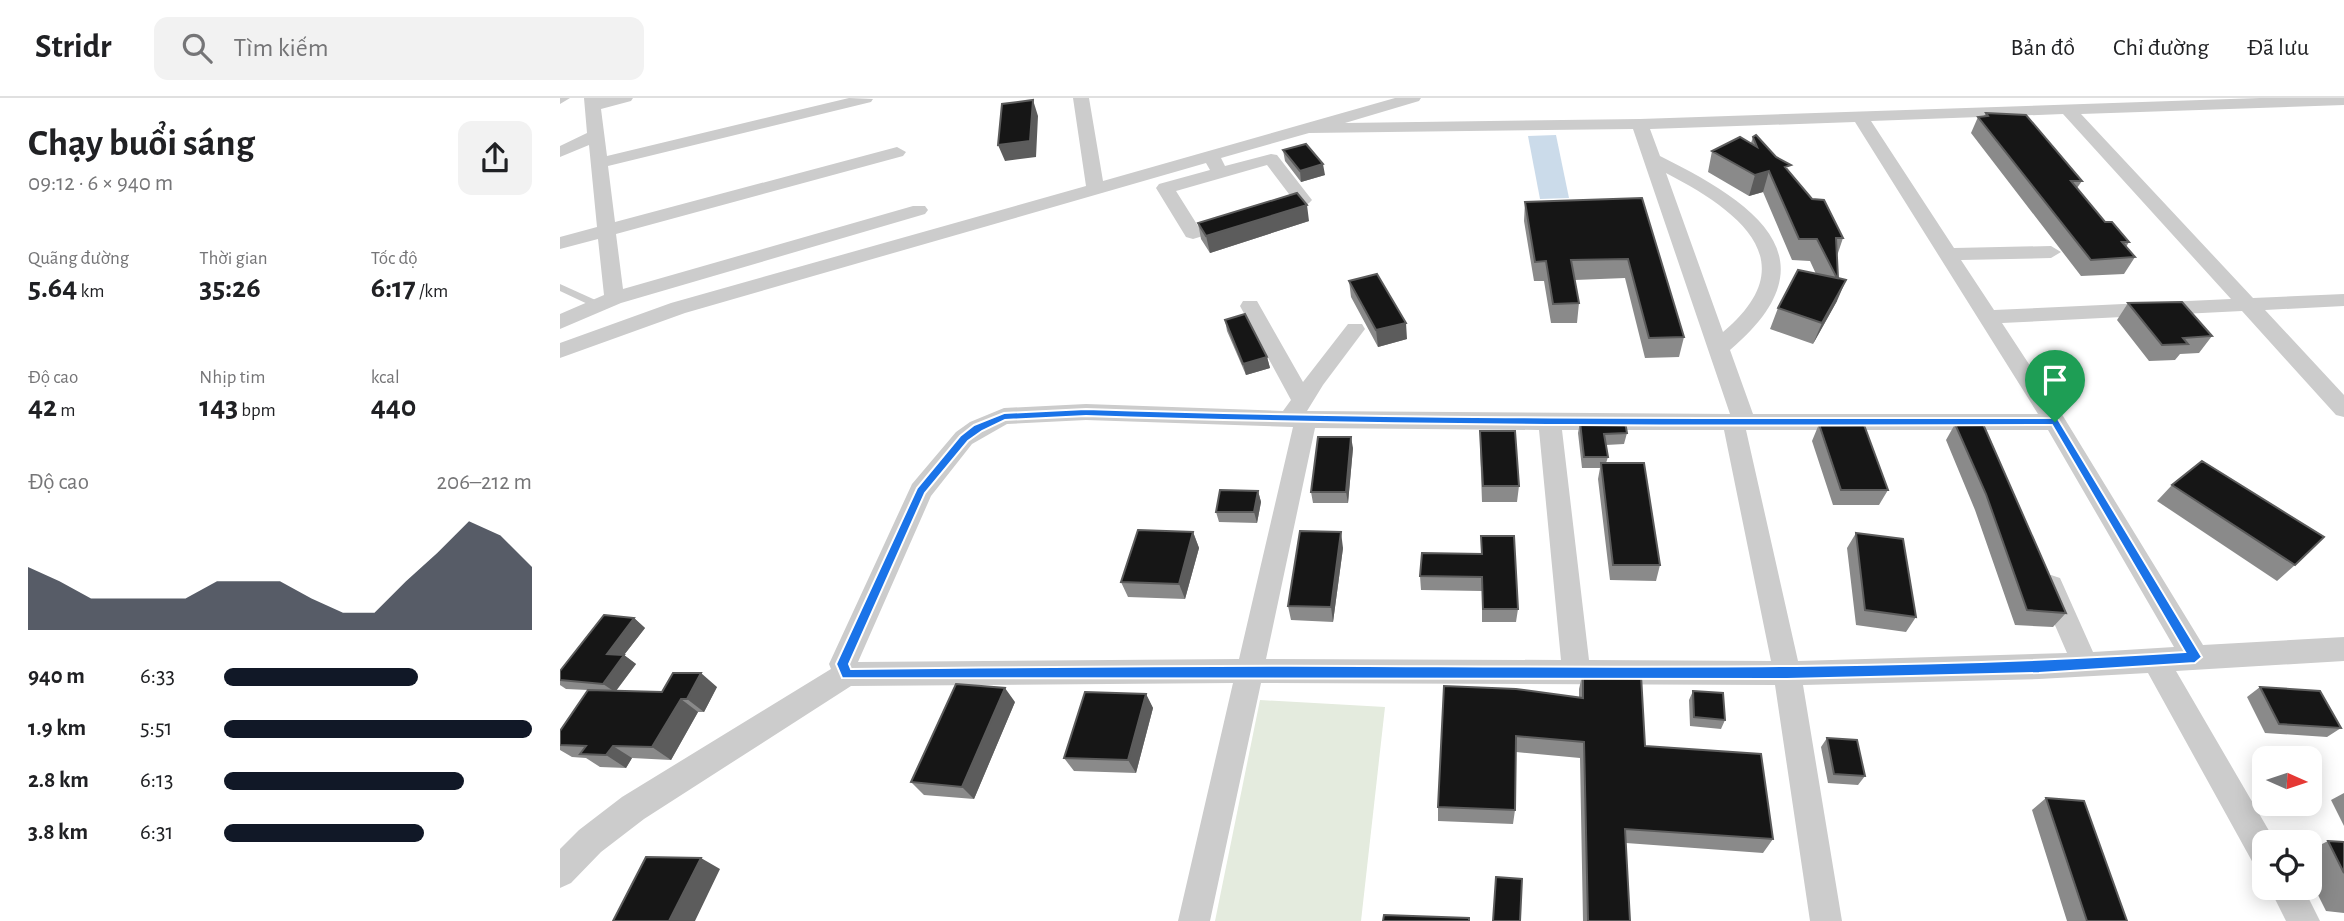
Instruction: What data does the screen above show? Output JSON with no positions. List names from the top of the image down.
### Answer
{
  "north": "right",
  "page": {
    "header": "Stridr",
    "search": "Tìm kiếm",
    "nav": ["Bản đồ", "Chỉ đường", "Đã lưu"],
    "heading": ["Chạy buổi sáng", "09:12 · 6 × 940 m"],
    "stats": [
      ["Quãng đường", "5.64 km"],
      ["Thời gian", "35:26"],
      ["Tốc độ", "6:17 /km"],
      ["Độ cao", "42 m"],
      ["Nhịp tim", "143 bpm"],
      ["kcal", "440"]
    ],
    "chart": ["Độ cao", "206–212 m"],
    "list": [
      {
        "name": "940 m",
        "note": "6:33"
      },
      {
        "name": "1.9 km",
        "note": "5:51"
      },
      {
        "name": "2.8 km",
        "note": "6:13"
      },
      {
        "name": "3.8 km",
        "note": "6:31"
      }
    ]
  }
}
